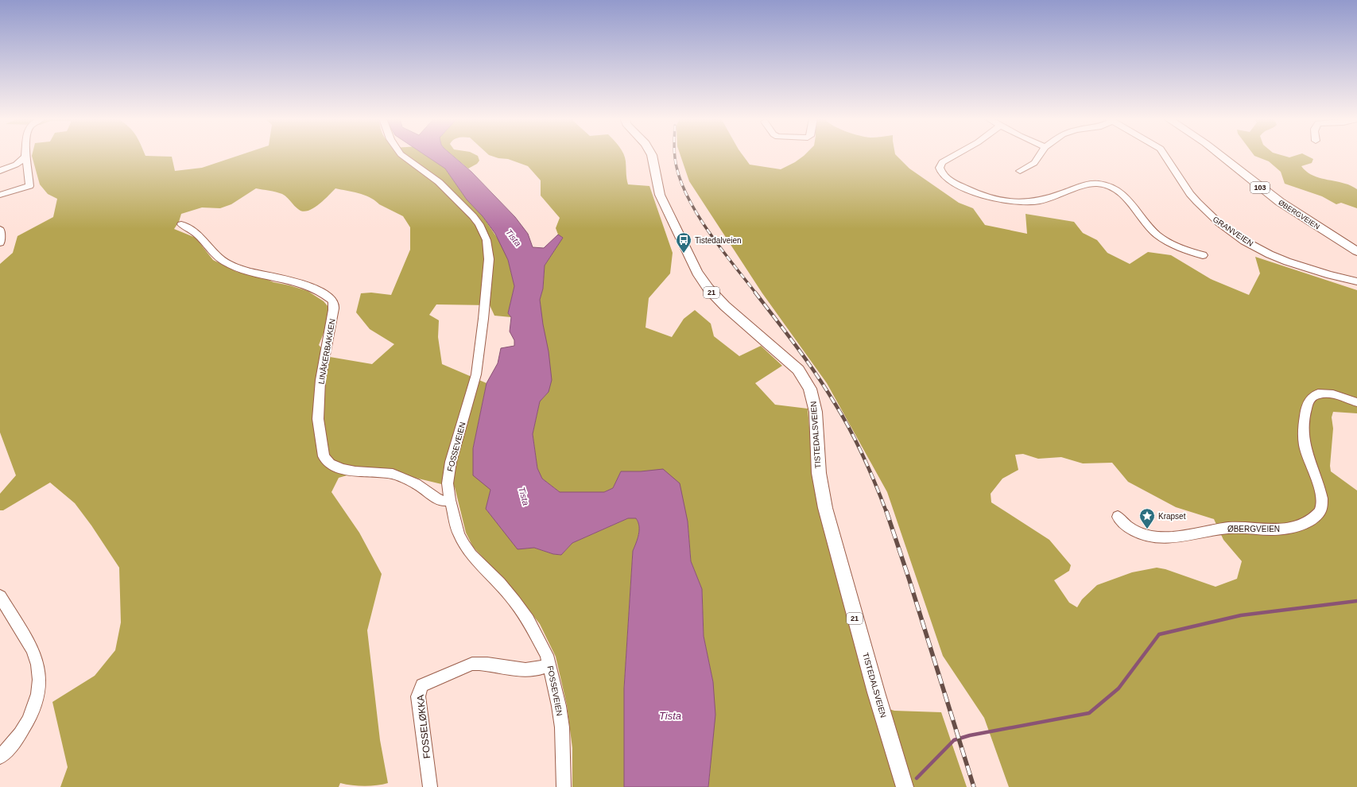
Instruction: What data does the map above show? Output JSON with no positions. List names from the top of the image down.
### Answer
{
  "streets": {
    "main road": [
      "103",
      "ØBERGVEIEN",
      "21",
      "TISTEDALSVEIEN"
    ],
    "street": [
      "GRANVEIEN",
      "LINÅKERBAKKEN",
      "FOSSEVEIEN",
      "FOSSELØKKA"
    ]
  },
  "crossings": [
    ["LINÅKERBAKKEN", "FOSSEVEIEN"],
    ["FOSSEVEIEN", "FOSSELØKKA"]
  ],
  "water": ["Tista"],
  "places": {
    "bus stop": ["Tistedalveien"],
    "place": ["Krapset"]
  }
}
